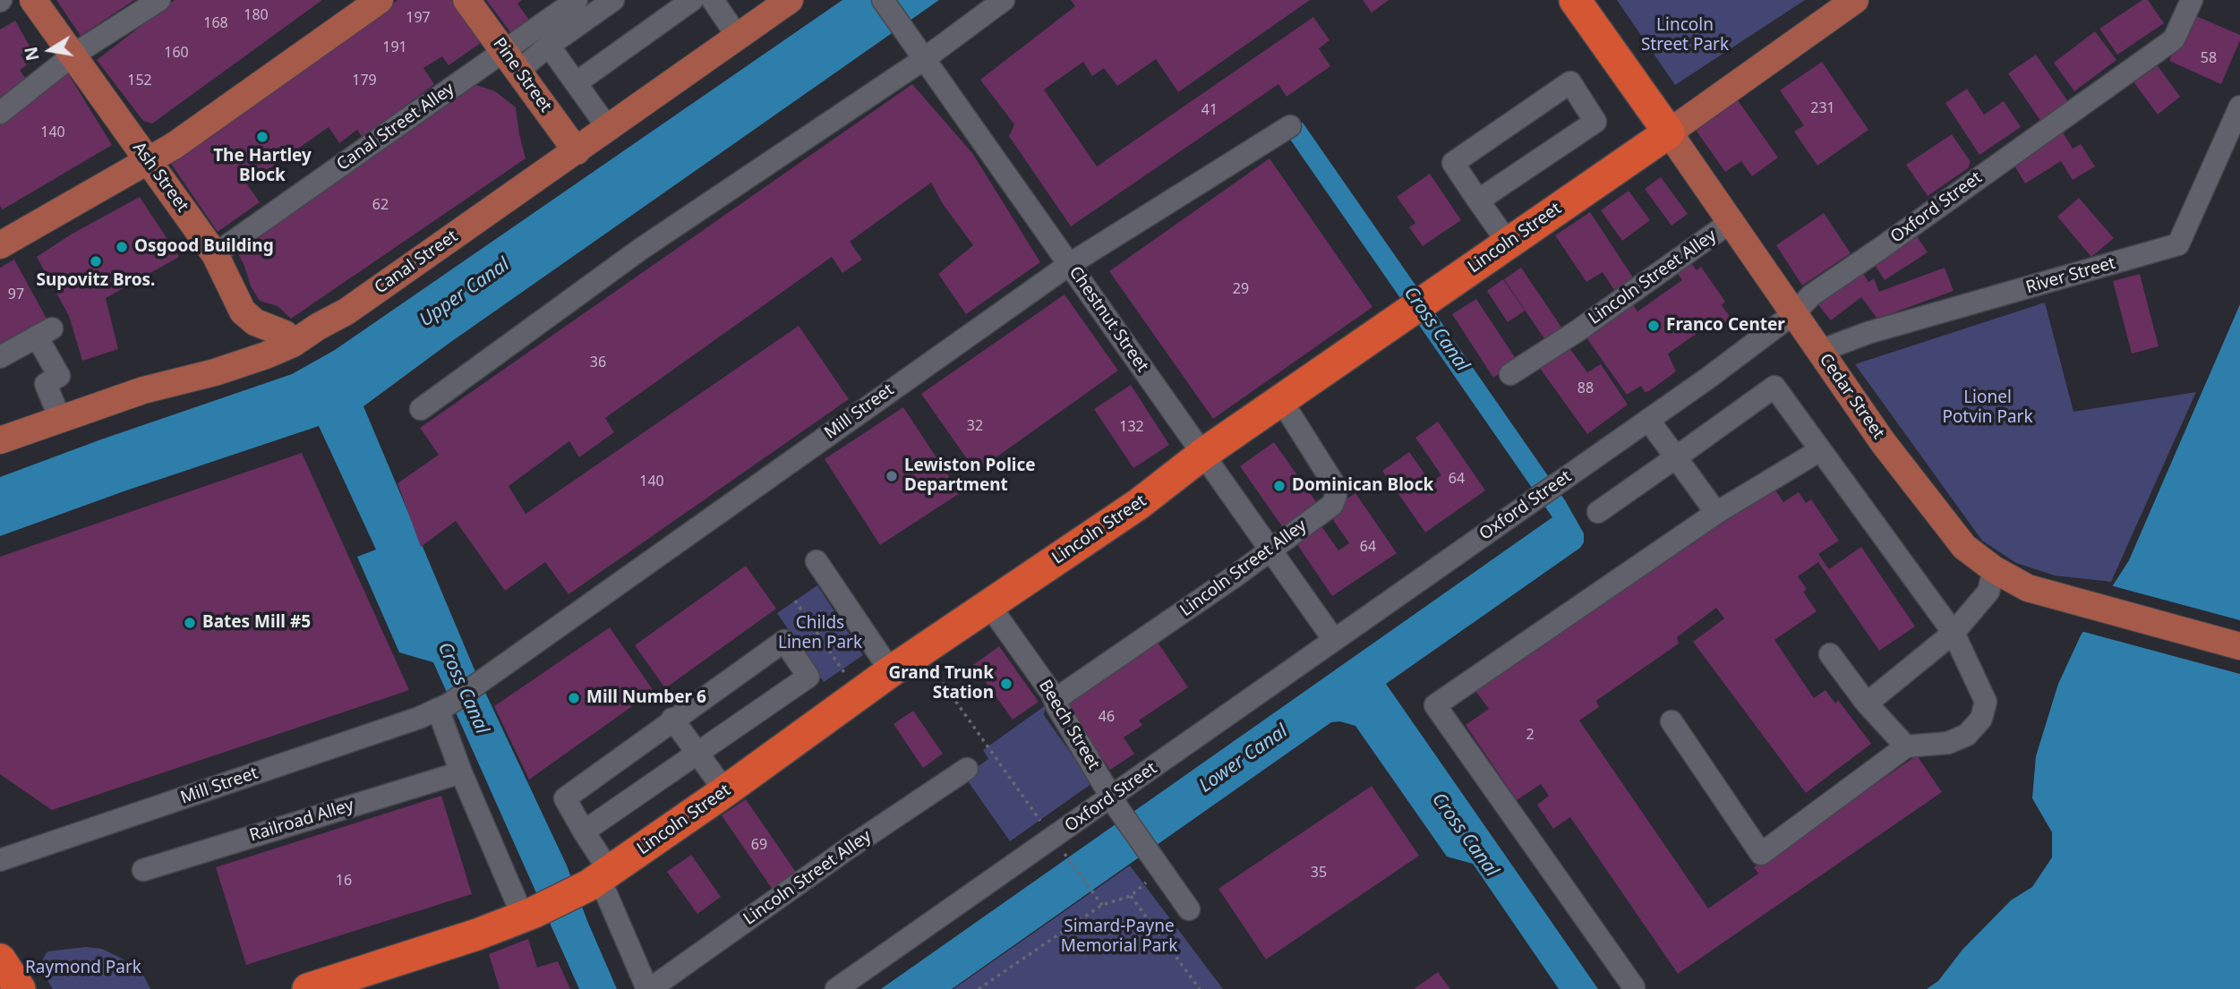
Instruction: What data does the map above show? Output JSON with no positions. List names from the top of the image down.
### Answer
{
  "streets": {
    "highway": ["Lincoln Street", "Cedar Street"],
    "main road": ["Pine Street", "Ash Street", "Canal Street"],
    "street": [
      "Canal Street Alley",
      "Oxford Street",
      "River Street",
      "Lincoln Street Alley",
      "Chestnut Street",
      "Mill Street",
      "Beech Street",
      "Railroad Alley"
    ]
  },
  "crossings": [
    ["Pine Street", "Canal Street Alley"],
    ["Pine Street", "Canal Street"],
    ["Canal Street Alley", "Ash Street"],
    ["Ash Street", "Canal Street"],
    ["Oxford Street", "Chestnut Street"],
    ["Oxford Street", "Cedar Street"],
    ["Oxford Street", "Beech Street"],
    ["Lincoln Street", "Lincoln Street Alley"],
    ["Lincoln Street", "Chestnut Street"],
    ["Lincoln Street", "Cedar Street"],
    ["Lincoln Street", "Beech Street"],
    ["River Street", "Cedar Street"],
    ["Lincoln Street Alley", "Chestnut Street"],
    ["Lincoln Street Alley", "Cedar Street"],
    ["Lincoln Street Alley", "Beech Street"],
    ["Chestnut Street", "Mill Street"]
  ],
  "water": ["Upper Canal", "Cross Canal", "Lower Canal"],
  "parks": [
    "Lincoln Street Park",
    "Lionel Potvin Park",
    "Childs Linen Park",
    "Simard-Payne Memorial Park",
    "Raymond Park"
  ],
  "places": [
    "The Hartley Block",
    "Osgood Building",
    "Supovitz Bros.",
    "Franco Center",
    "Lewiston Police Department",
    "Dominican Block",
    "Bates Mill #5",
    "Grand Trunk Station",
    "Mill Number 6"
  ],
  "house_numbers": [
    "180",
    "197",
    "168",
    "191",
    "160",
    "58",
    "152",
    "179",
    "231",
    "41",
    "140",
    "62",
    "29",
    "97",
    "36",
    "88",
    "32",
    "132",
    "64",
    "140",
    "64",
    "46",
    "2",
    "69",
    "35",
    "16"
  ],
  "north": "left"
}
